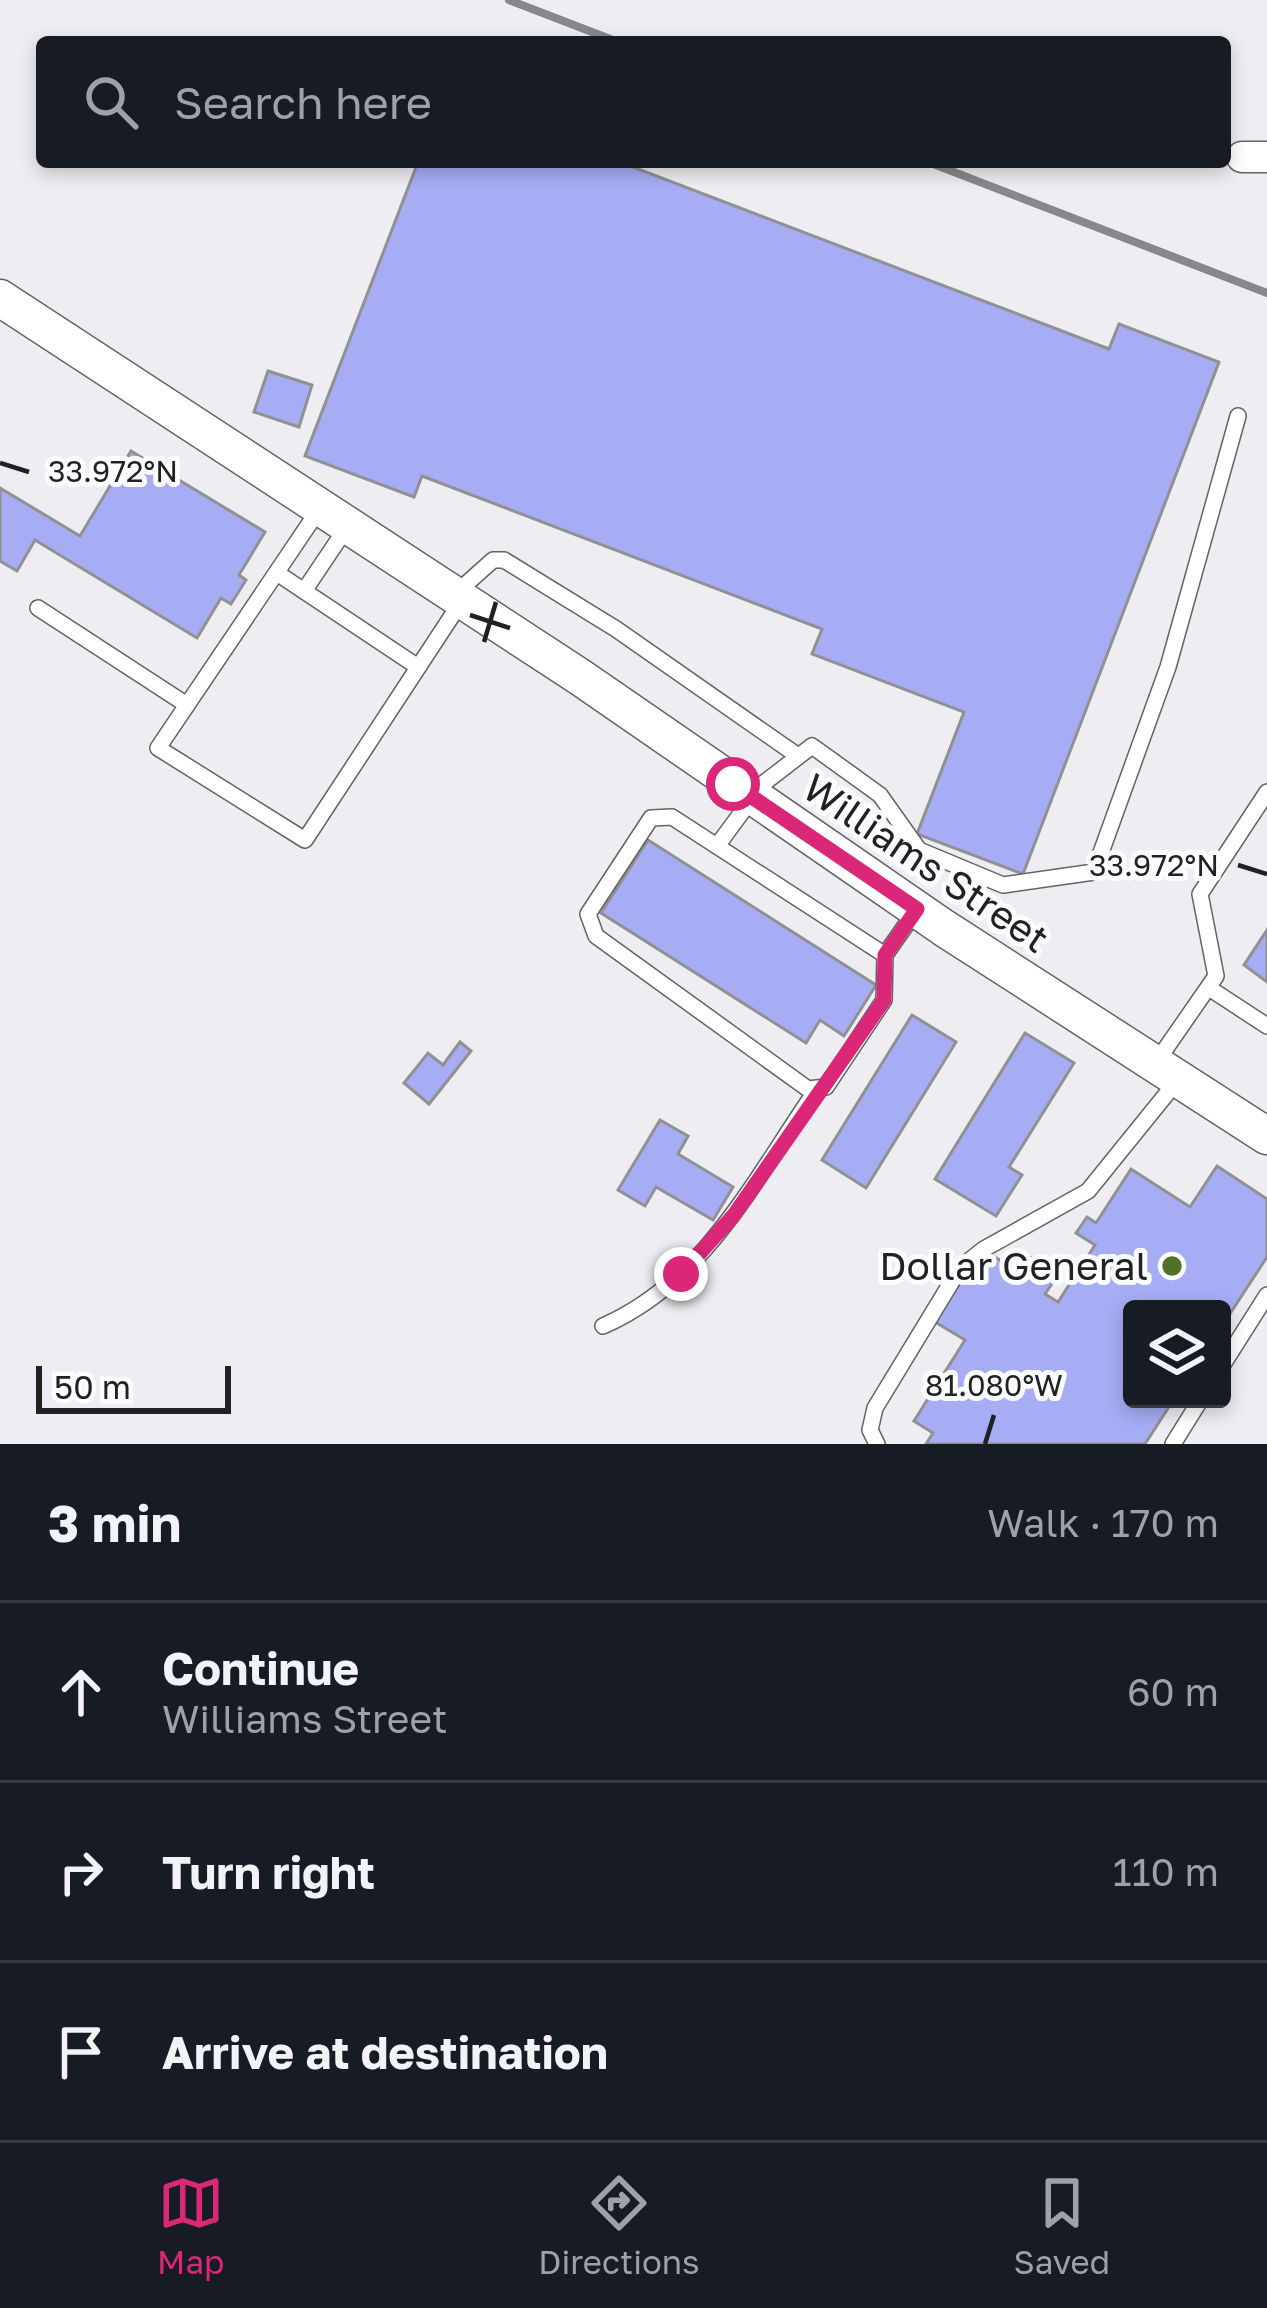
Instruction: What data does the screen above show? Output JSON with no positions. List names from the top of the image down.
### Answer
{
  "streets": {
    "street": ["Williams Street"]
  },
  "places": ["Dollar General"],
  "scale_bar": "50 m",
  "page": {
    "search": "Search here",
    "scale": "50 m",
    "heading": ["3 min", "Walk · 170 m"],
    "list": [
      ["Continue", "Williams Street", "60 m"],
      ["Turn right", "110 m"],
      "Arrive at destination"
    ],
    "nav": ["Map", "Directions", "Saved"]
  },
  "coordinates": ["33.972°N", "81.080°W"]
}
